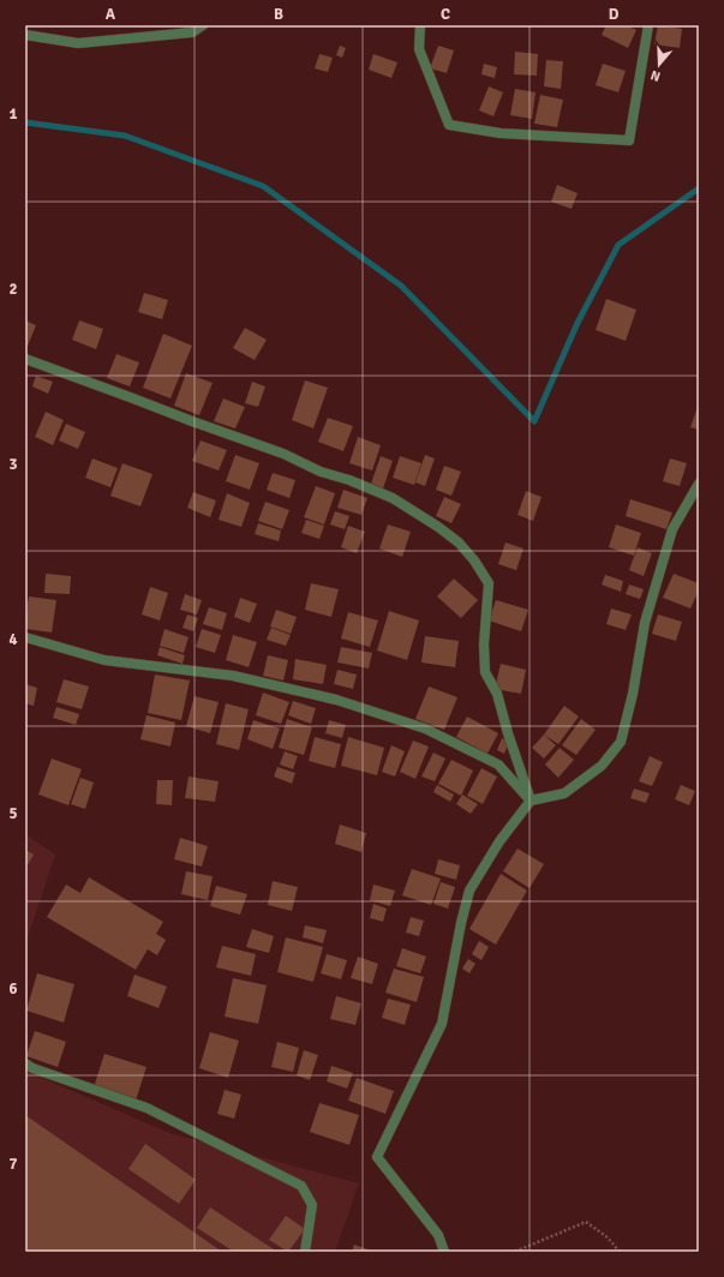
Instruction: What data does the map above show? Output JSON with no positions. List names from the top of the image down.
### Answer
{
  "north": "bottom",
  "grid": {
    "columns": [
      "A",
      "B",
      "C",
      "D"
    ],
    "rows": [
      "1",
      "2",
      "3",
      "4",
      "5",
      "6",
      "7"
    ]
  }
}
